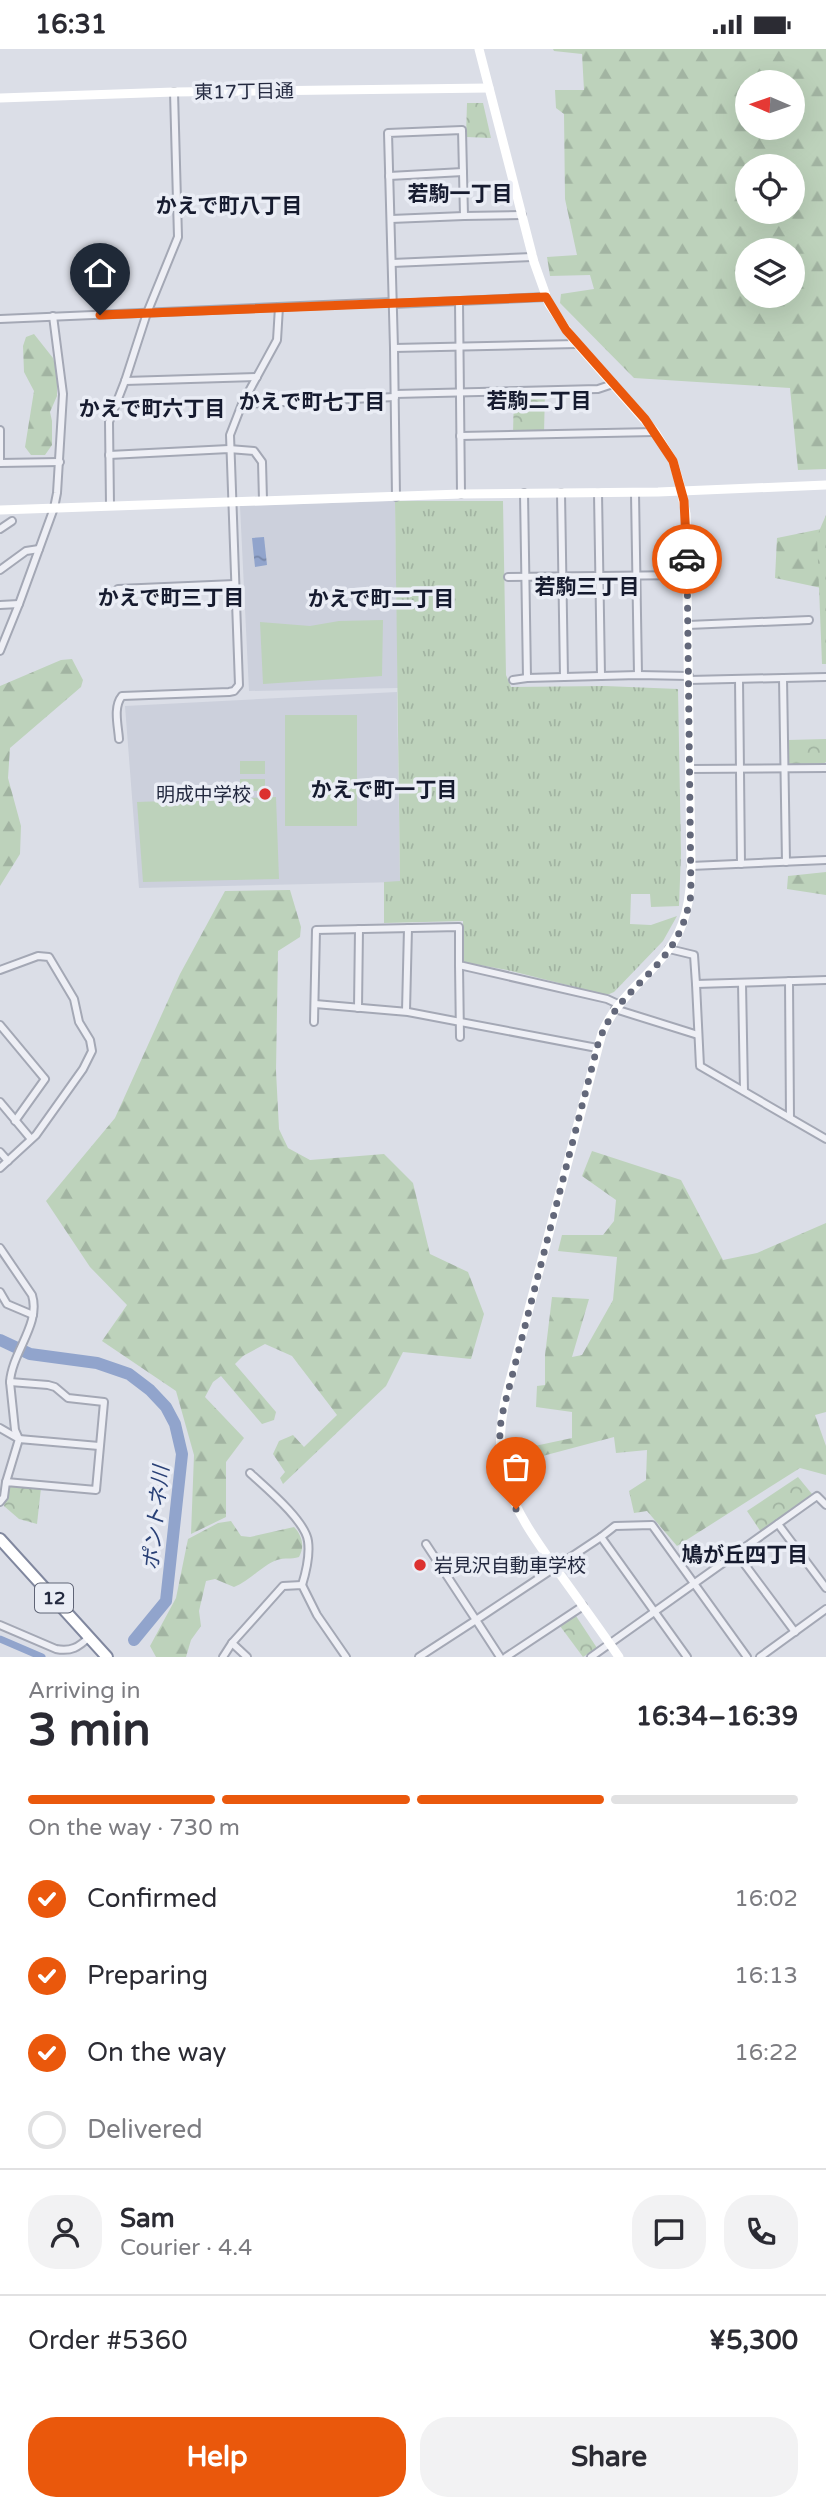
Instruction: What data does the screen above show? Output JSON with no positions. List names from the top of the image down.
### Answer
{
  "streets": {
    "highway": ["12"],
    "street": ["東17丁目通"]
  },
  "districts": [
    "若駒一丁目",
    "かえで町八丁目",
    "若駒二丁目",
    "かえで町七丁目",
    "かえで町六丁目",
    "若駒三丁目",
    "かえで町三丁目",
    "かえで町二丁目",
    "かえで町一丁目",
    "鳩が丘四丁目"
  ],
  "water": ["ポントネ川"],
  "places": ["明成中学校", "岩見沢自動車学校"],
  "north": "left",
  "page": {
    "status": "16:31",
    "heading": ["3 min", "Arriving in", "16:34–16:39"],
    "panel": [
      "Sam",
      "Courier · 4.4",
      "Order #5360",
      "¥5,300"
    ],
    "bar": "On the way · 730 m",
    "list": [
      ["Confirmed", "16:02"],
      ["Preparing", "16:13"],
      ["On the way", "16:22"],
      "Delivered"
    ],
    "buttons": ["Help", "Share"]
  }
}
